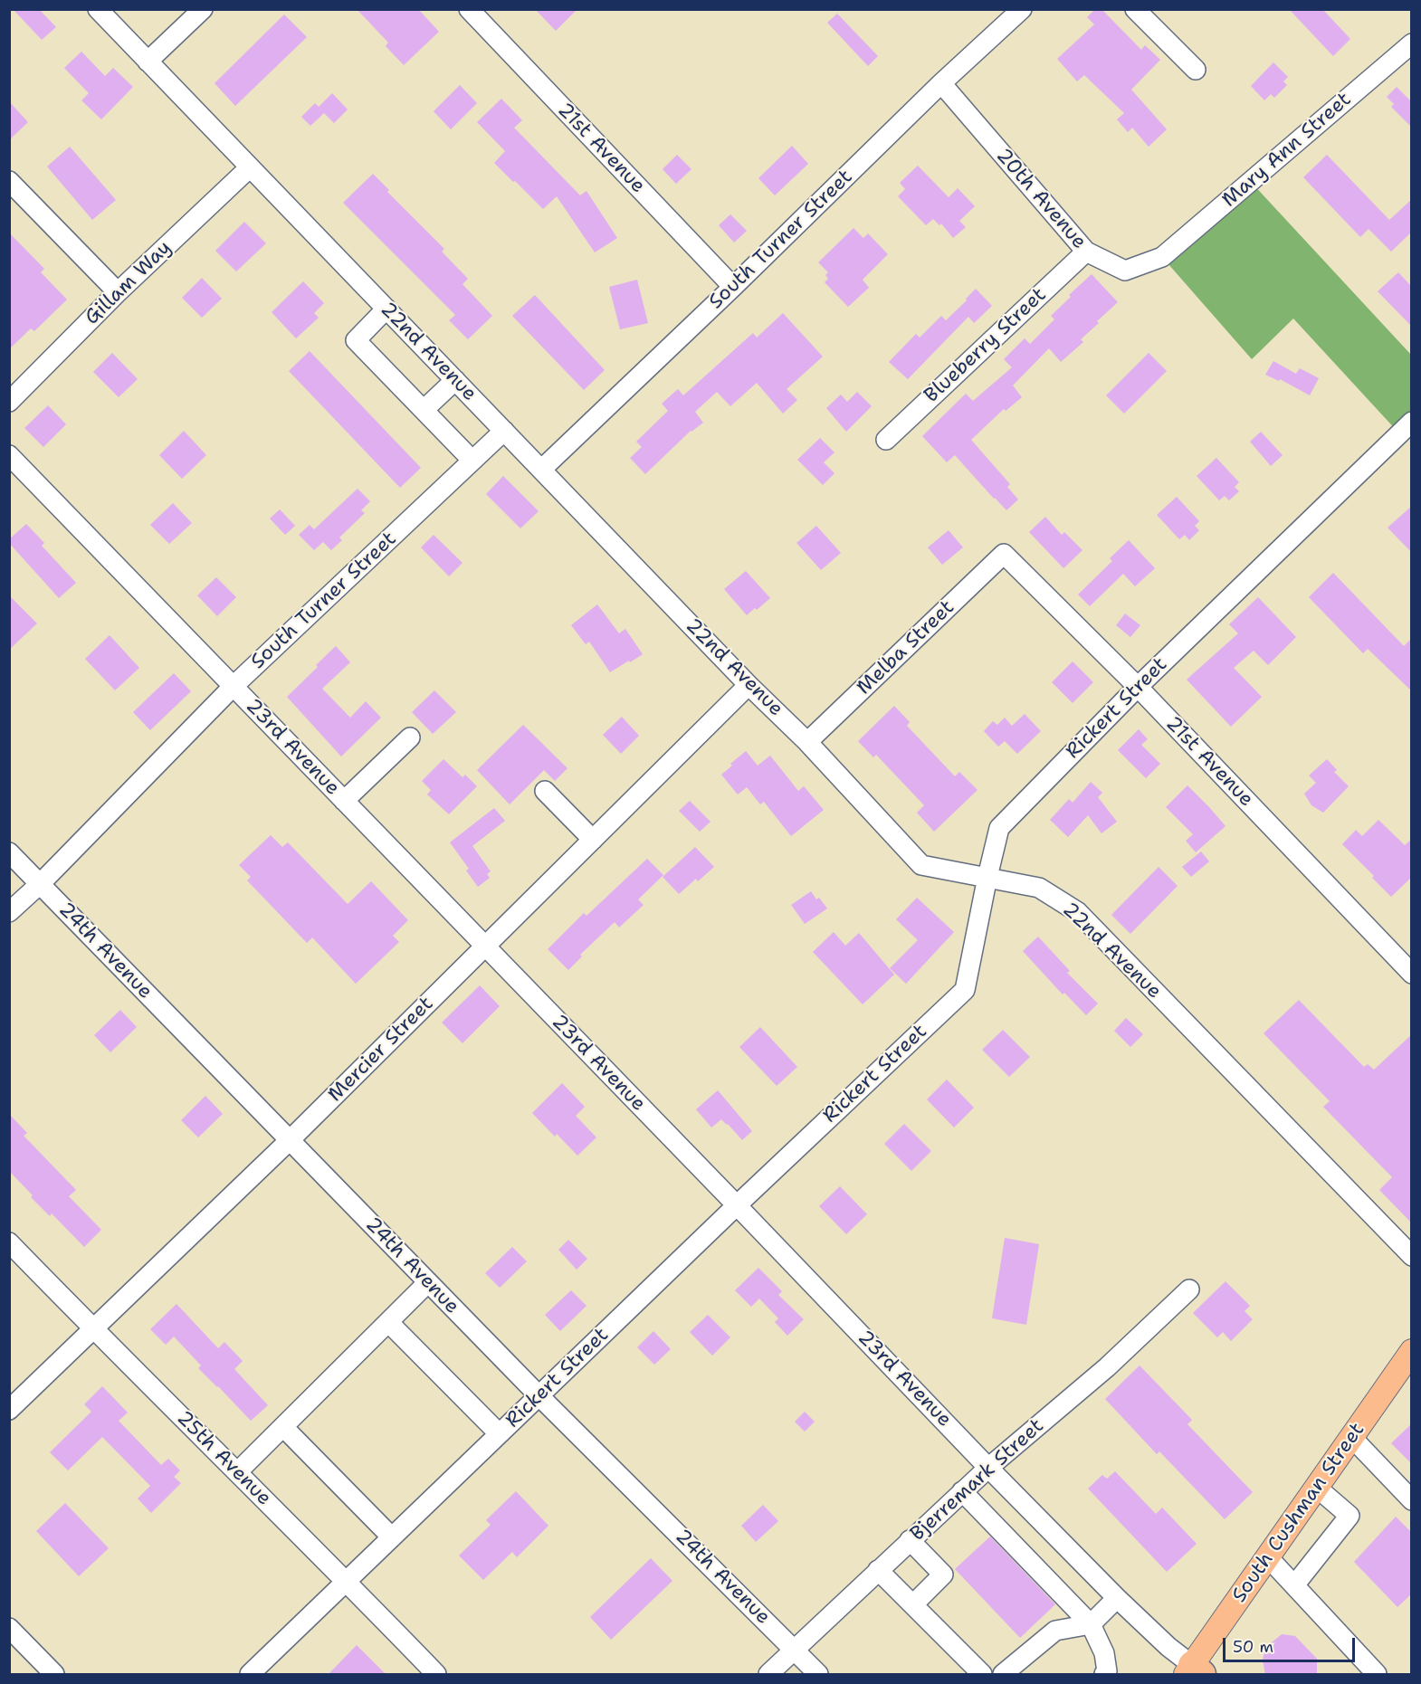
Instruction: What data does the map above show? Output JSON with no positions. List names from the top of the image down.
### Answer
{
  "streets": {
    "main road": ["South Cushman Street"],
    "street": [
      "21st Avenue",
      "Mary Ann Street",
      "20th Avenue",
      "South Turner Street",
      "Gillam Way",
      "Blueberry Street",
      "22nd Avenue",
      "Melba Street",
      "Rickert Street",
      "23rd Avenue",
      "24th Avenue",
      "Mercier Street",
      "25th Avenue",
      "Bjerremark Street"
    ]
  },
  "crossings": [
    ["21st Avenue", "South Turner Street"],
    ["21st Avenue", "Melba Street"],
    ["21st Avenue", "Rickert Street"],
    ["Mary Ann Street", "20th Avenue"],
    ["20th Avenue", "South Turner Street"],
    ["20th Avenue", "Blueberry Street"],
    ["South Turner Street", "22nd Avenue"],
    ["South Turner Street", "23rd Avenue"],
    ["South Turner Street", "24th Avenue"],
    ["Gillam Way", "22nd Avenue"],
    ["22nd Avenue", "Melba Street"],
    ["22nd Avenue", "Rickert Street"],
    ["22nd Avenue", "Mercier Street"],
    ["Rickert Street", "23rd Avenue"],
    ["Rickert Street", "24th Avenue"],
    ["Rickert Street", "25th Avenue"],
    ["23rd Avenue", "Mercier Street"],
    ["23rd Avenue", "Bjerremark Street"],
    ["23rd Avenue", "South Cushman Street"],
    ["24th Avenue", "Mercier Street"],
    ["24th Avenue", "Bjerremark Street"],
    ["Mercier Street", "25th Avenue"]
  ],
  "scale_bar": "50 m"
}
